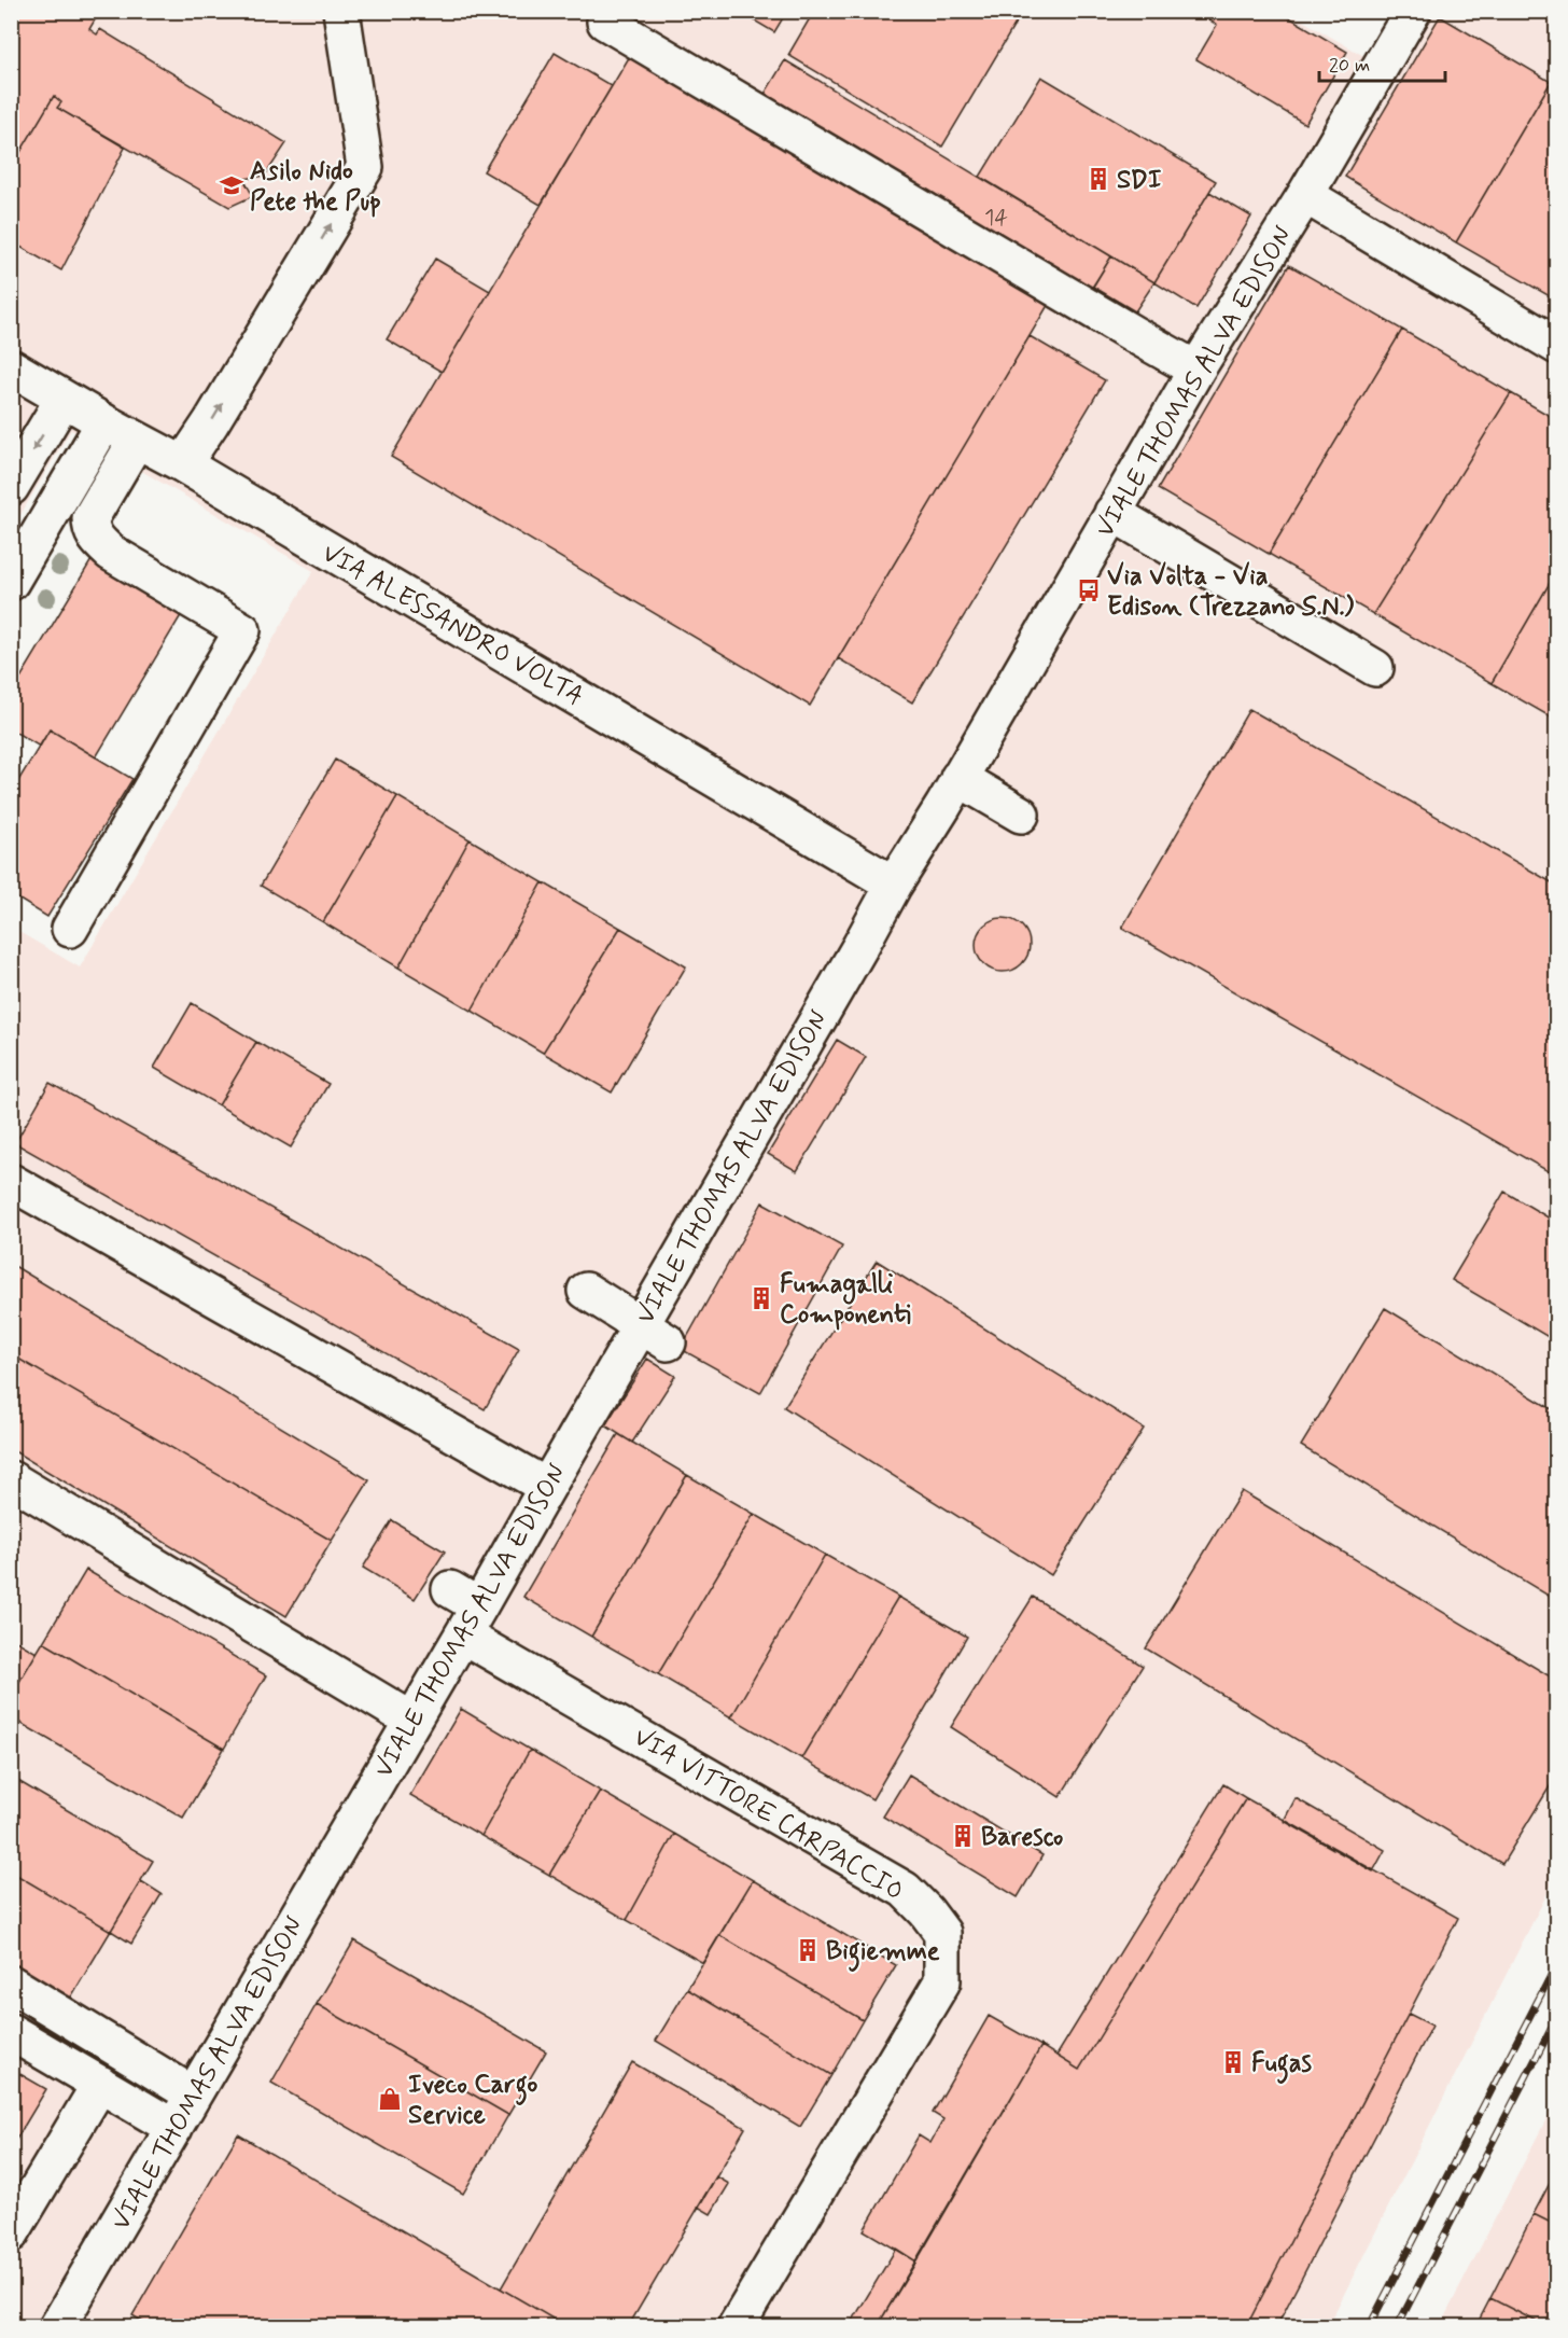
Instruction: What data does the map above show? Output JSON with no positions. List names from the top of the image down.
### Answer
{
  "streets": {
    "street": ["VIALE THOMAS ALVA EDISON", "VIA ALESSANDRO VOLTA", "VIA VITTORE CARPACCIO"]
  },
  "crossings": [
    ["VIALE THOMAS ALVA EDISON", "VIA ALESSANDRO VOLTA"],
    ["VIALE THOMAS ALVA EDISON", "VIA VITTORE CARPACCIO"]
  ],
  "places": {
    "building": [
      "SDI",
      "Fumagalli Componenti",
      "Baresco",
      "Bigiemme",
      "Fugas"
    ],
    "school or university": ["Asilo Nido Pete the Pup"],
    "bus stop": ["Via Volta - Via Edison (Trezzano S.N.)"],
    "shop": ["Iveco Cargo Service"]
  },
  "house_numbers": ["14"],
  "scale_bar": "20 m"
}
